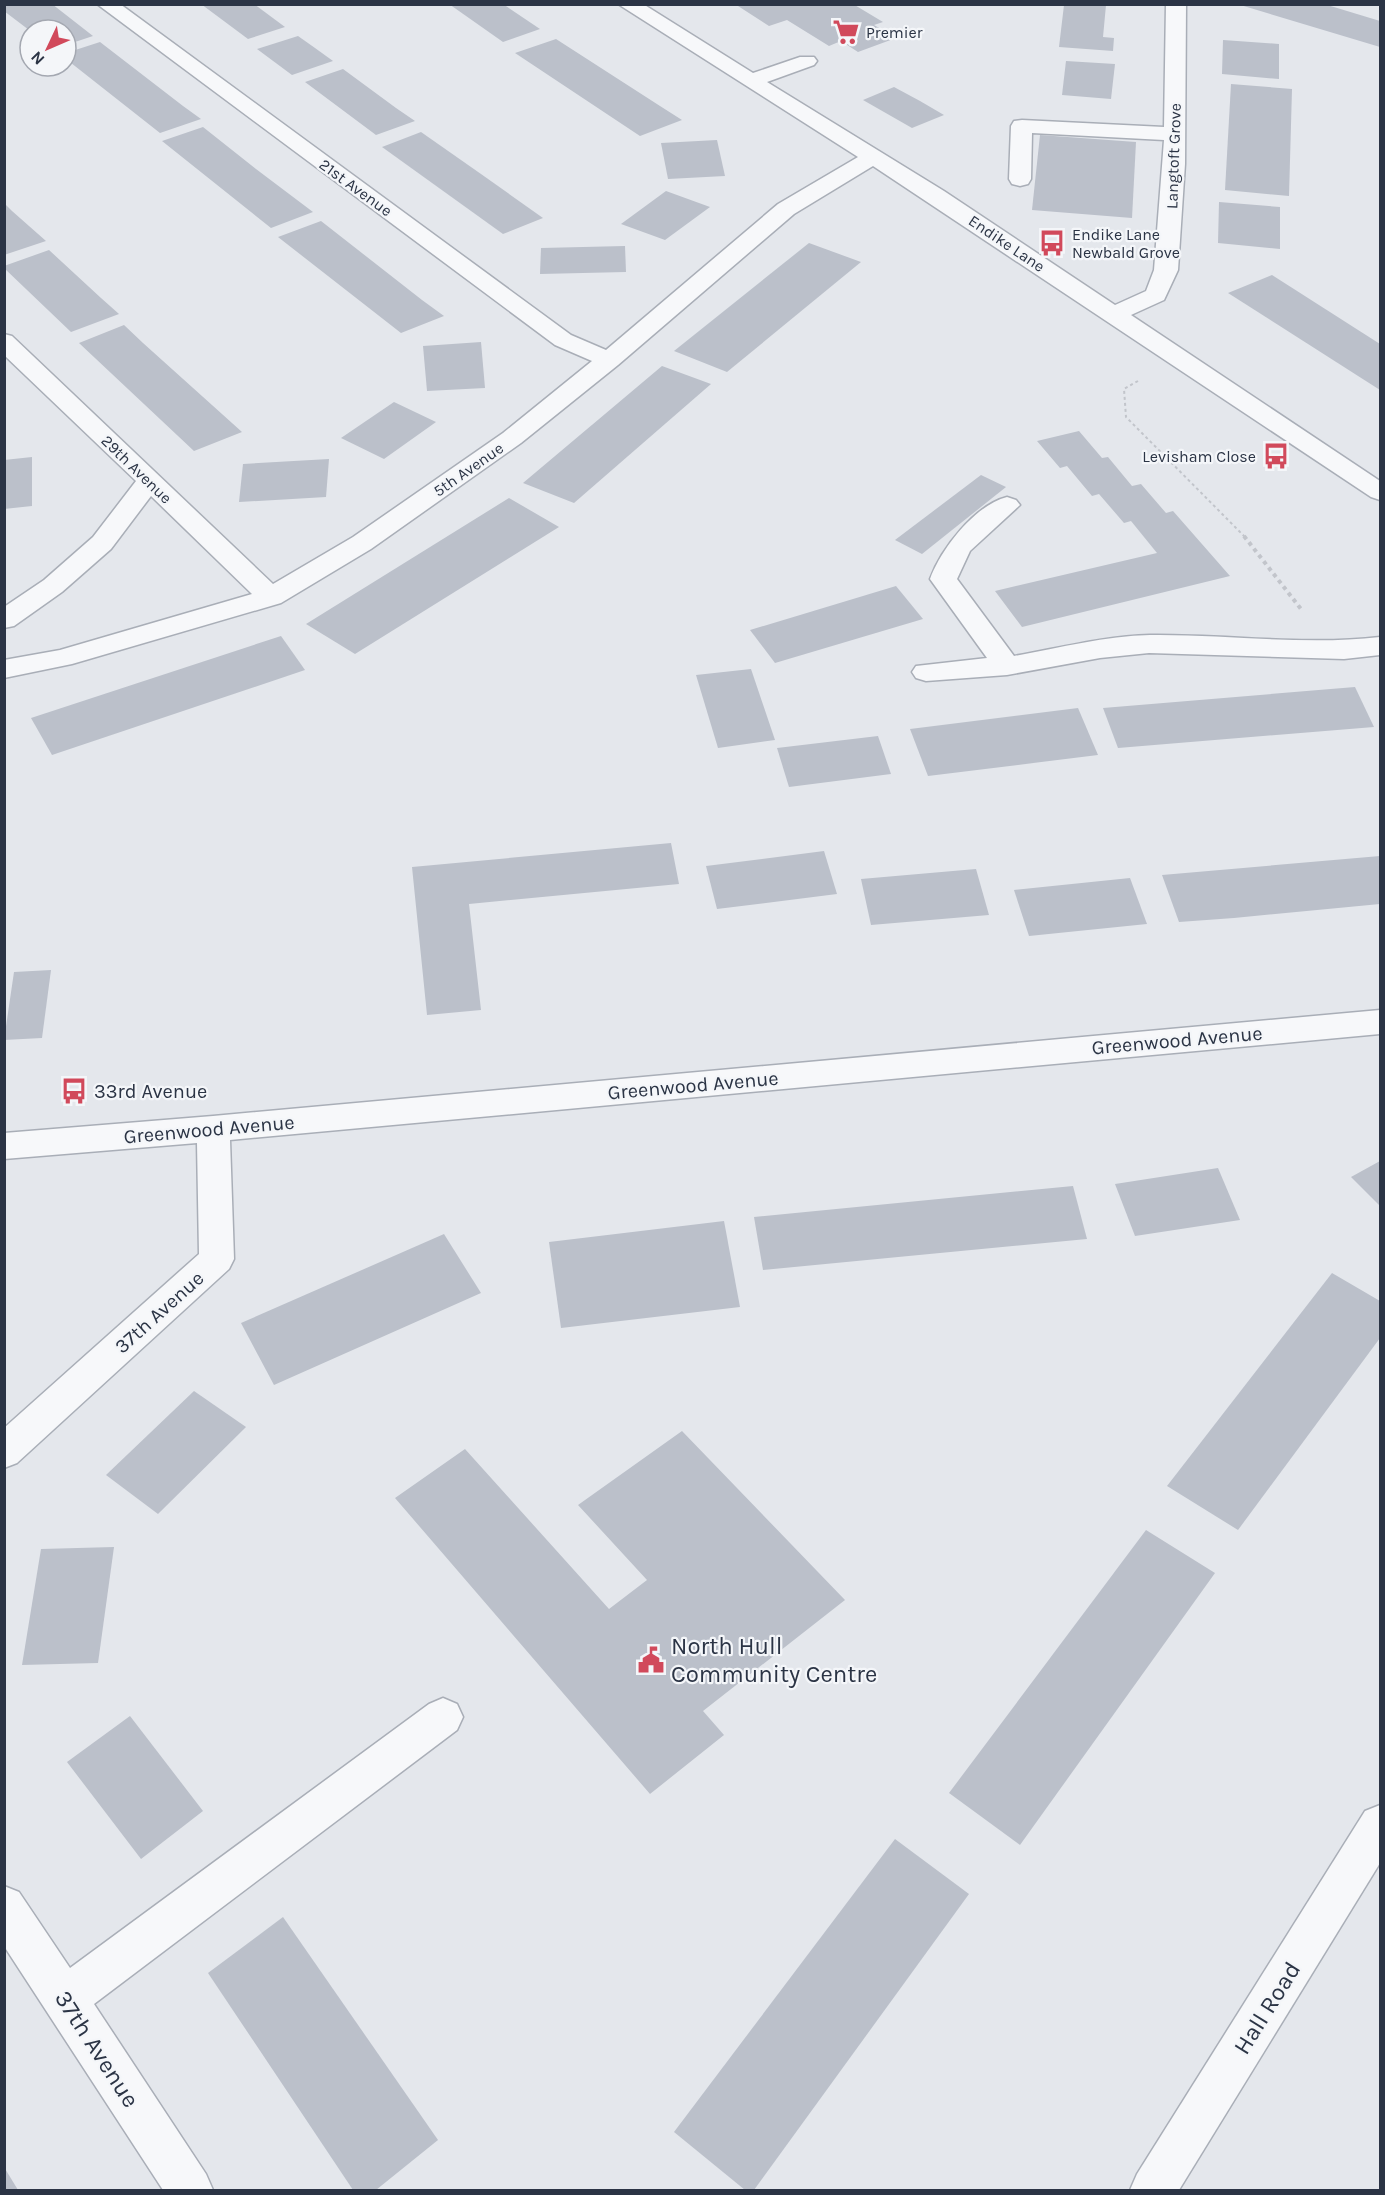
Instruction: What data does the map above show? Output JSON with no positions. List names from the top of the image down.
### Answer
{
  "streets": {
    "street": [
      "Langtoft Grove",
      "21st Avenue",
      "Endike Lane",
      "29th Avenue",
      "5th Avenue",
      "Greenwood Avenue",
      "37th Avenue",
      "Hall Road"
    ]
  },
  "crossings": [
    ["Langtoft Grove", "Endike Lane"],
    ["21st Avenue", "5th Avenue"],
    ["Endike Lane", "5th Avenue"],
    ["29th Avenue", "5th Avenue"],
    ["Greenwood Avenue", "37th Avenue"]
  ],
  "places": {
    "supermarket": ["Premier"],
    "bus stop": ["Endike Lane Newbald Grove", "Levisham Close", "33rd Avenue"],
    "public building": ["North Hull Community Centre"]
  },
  "north": "bottom left"
}
